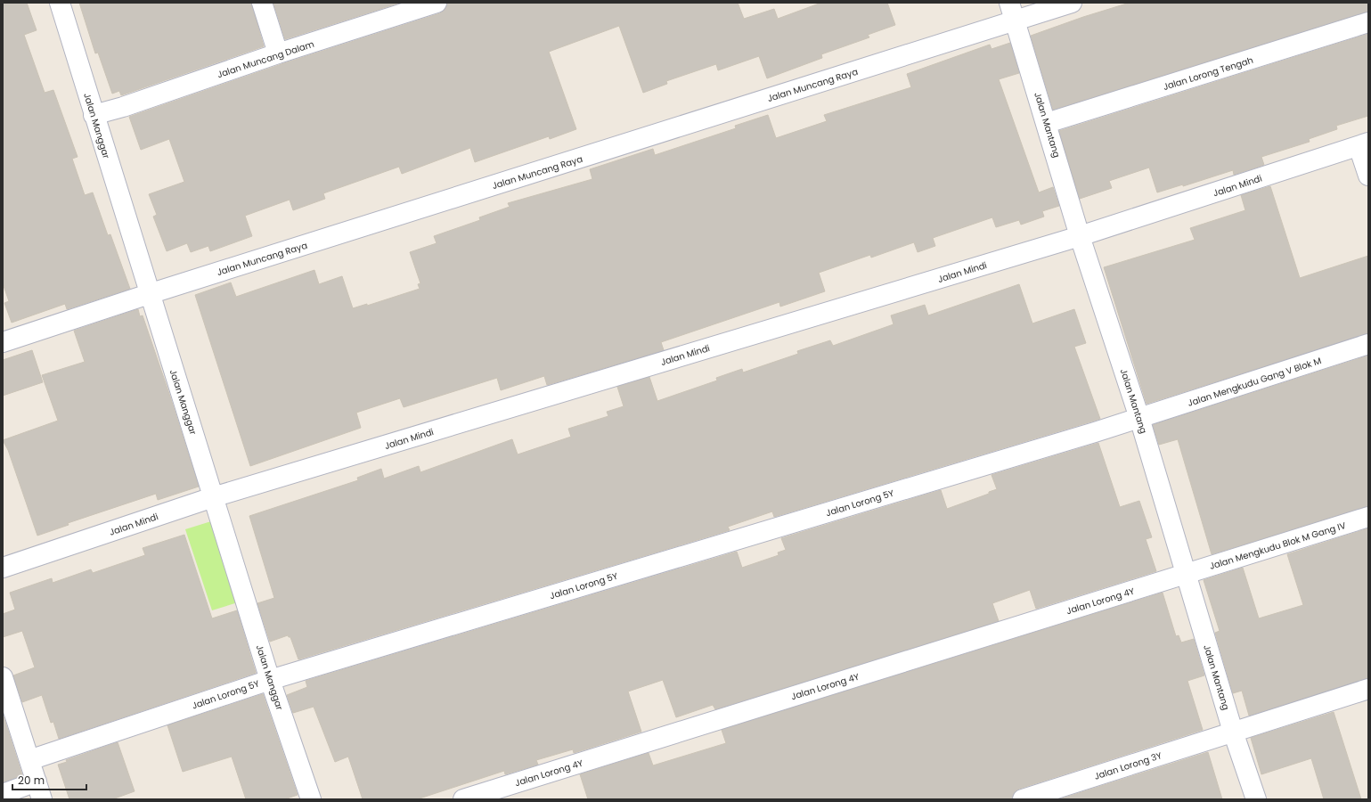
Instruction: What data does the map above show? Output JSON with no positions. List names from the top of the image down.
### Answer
{
  "streets": {
    "street": [
      "Jalan Muncang Dalam",
      "Jalan Lorong Tengah",
      "Jalan Muncang Raya",
      "Jalan Mantang",
      "Jalan Manggar",
      "Jalan Mindi",
      "Jalan Mengkudu Gang V Blok M",
      "Jalan Lorong 5Y",
      "Jalan Mengkudu Blok M Gang IV",
      "Jalan Lorong 4Y",
      "Jalan Lorong 3Y"
    ]
  },
  "crossings": [
    ["Jalan Muncang Dalam", "Jalan Manggar"],
    ["Jalan Lorong Tengah", "Jalan Mantang"],
    ["Jalan Muncang Raya", "Jalan Mantang"],
    ["Jalan Muncang Raya", "Jalan Manggar"],
    ["Jalan Mantang", "Jalan Mindi"],
    ["Jalan Mantang", "Jalan Mengkudu Gang V Blok M"],
    ["Jalan Mantang", "Jalan Lorong 5Y"],
    ["Jalan Mantang", "Jalan Mengkudu Blok M Gang IV"],
    ["Jalan Mantang", "Jalan Lorong 4Y"],
    ["Jalan Mantang", "Jalan Lorong 3Y"],
    ["Jalan Manggar", "Jalan Mindi"],
    ["Jalan Manggar", "Jalan Lorong 5Y"],
    ["Jalan Mengkudu Gang V Blok M", "Jalan Lorong 5Y"],
    ["Jalan Mengkudu Blok M Gang IV", "Jalan Lorong 4Y"]
  ],
  "scale_bar": "20 m"
}
